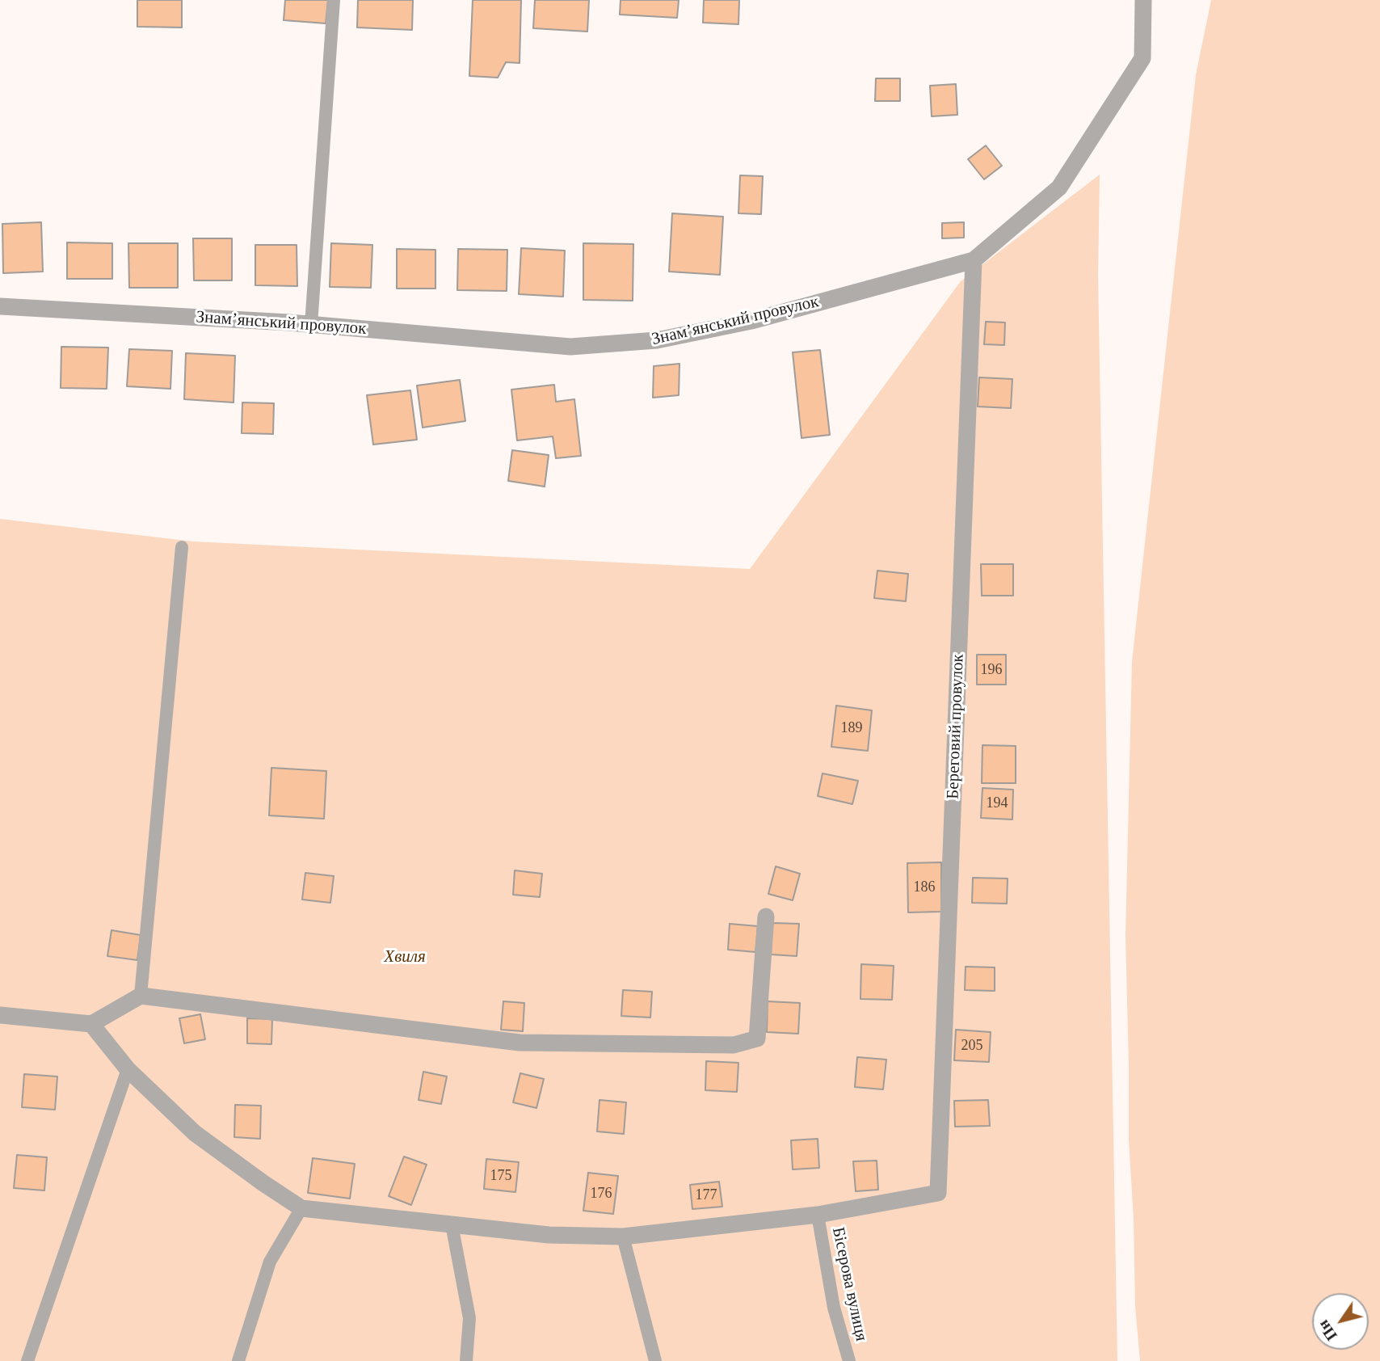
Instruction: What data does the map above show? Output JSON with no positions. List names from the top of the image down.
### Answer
{
  "streets": {
    "street": ["Знамʼянський провулок", "Береговий провулок"],
    "lane": ["Бісерова вулиця"]
  },
  "crossings": [
    ["Знамʼянський провулок", "Береговий провулок"],
    ["Береговий провулок", "Бісерова вулиця"]
  ],
  "parks": ["Хвиля"],
  "house_numbers": [
    "196",
    "189",
    "194",
    "186",
    "205",
    "175",
    "176",
    "177"
  ],
  "north": "bottom left"
}
